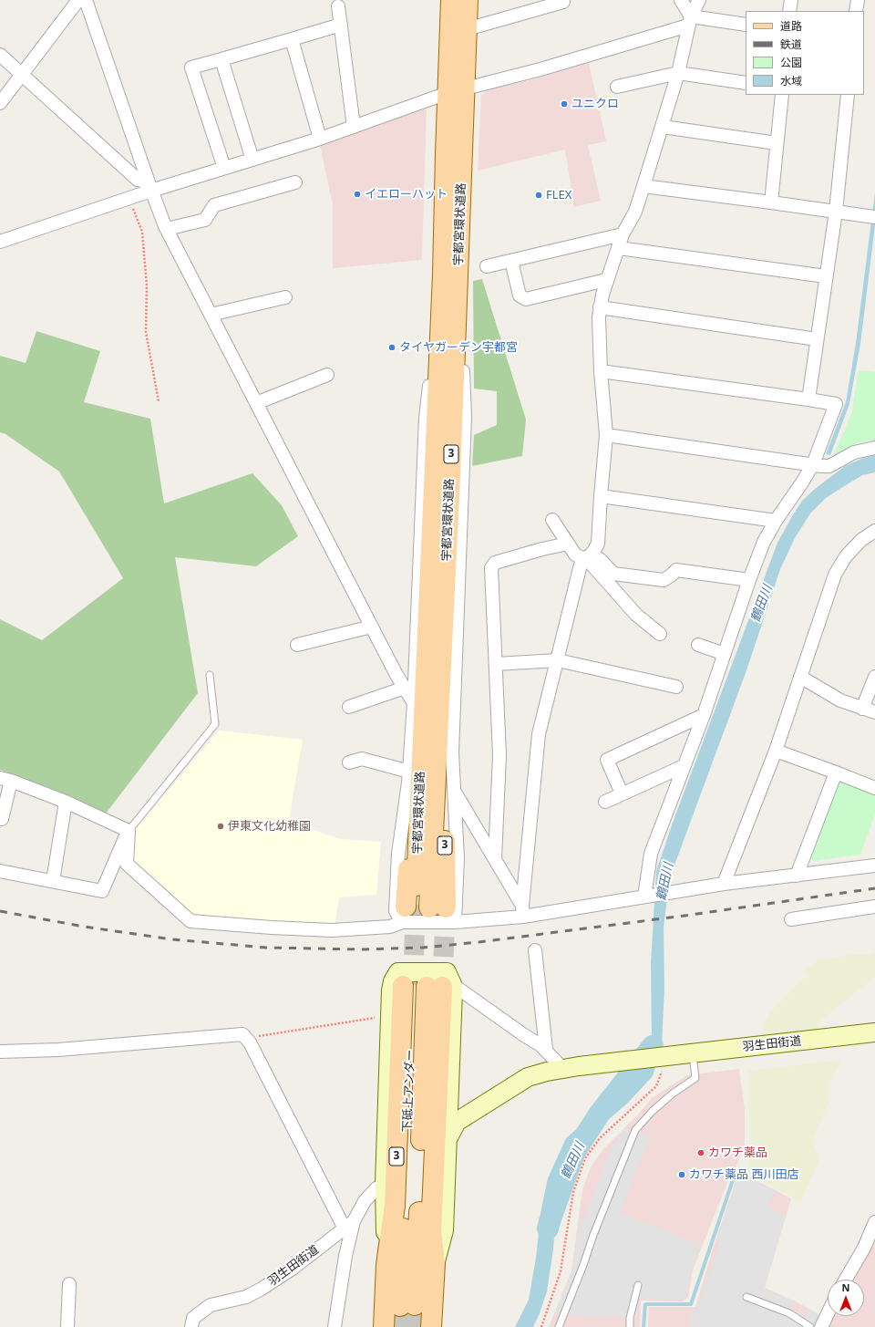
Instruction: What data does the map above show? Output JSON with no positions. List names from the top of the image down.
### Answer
{
  "streets": {
    "main road": [
      "宇都宮環状道路",
      "3",
      "羽生田街道",
      "下砥上アンダー"
    ]
  },
  "crossings": [
    ["宇都宮環状道路", "3"],
    ["3", "下砥上アンダー"]
  ],
  "water": ["鶴田川"],
  "places": [
    "ユニクロ",
    "イエローハット",
    "FLEX",
    "タイヤガーデン宇都宮",
    "伊東文化幼稚園",
    "カワチ薬品",
    "カワチ薬品 西川田店"
  ],
  "legend": [
    "道路",
    "鉄道",
    "公園",
    "水域"
  ],
  "north": "top"
}
